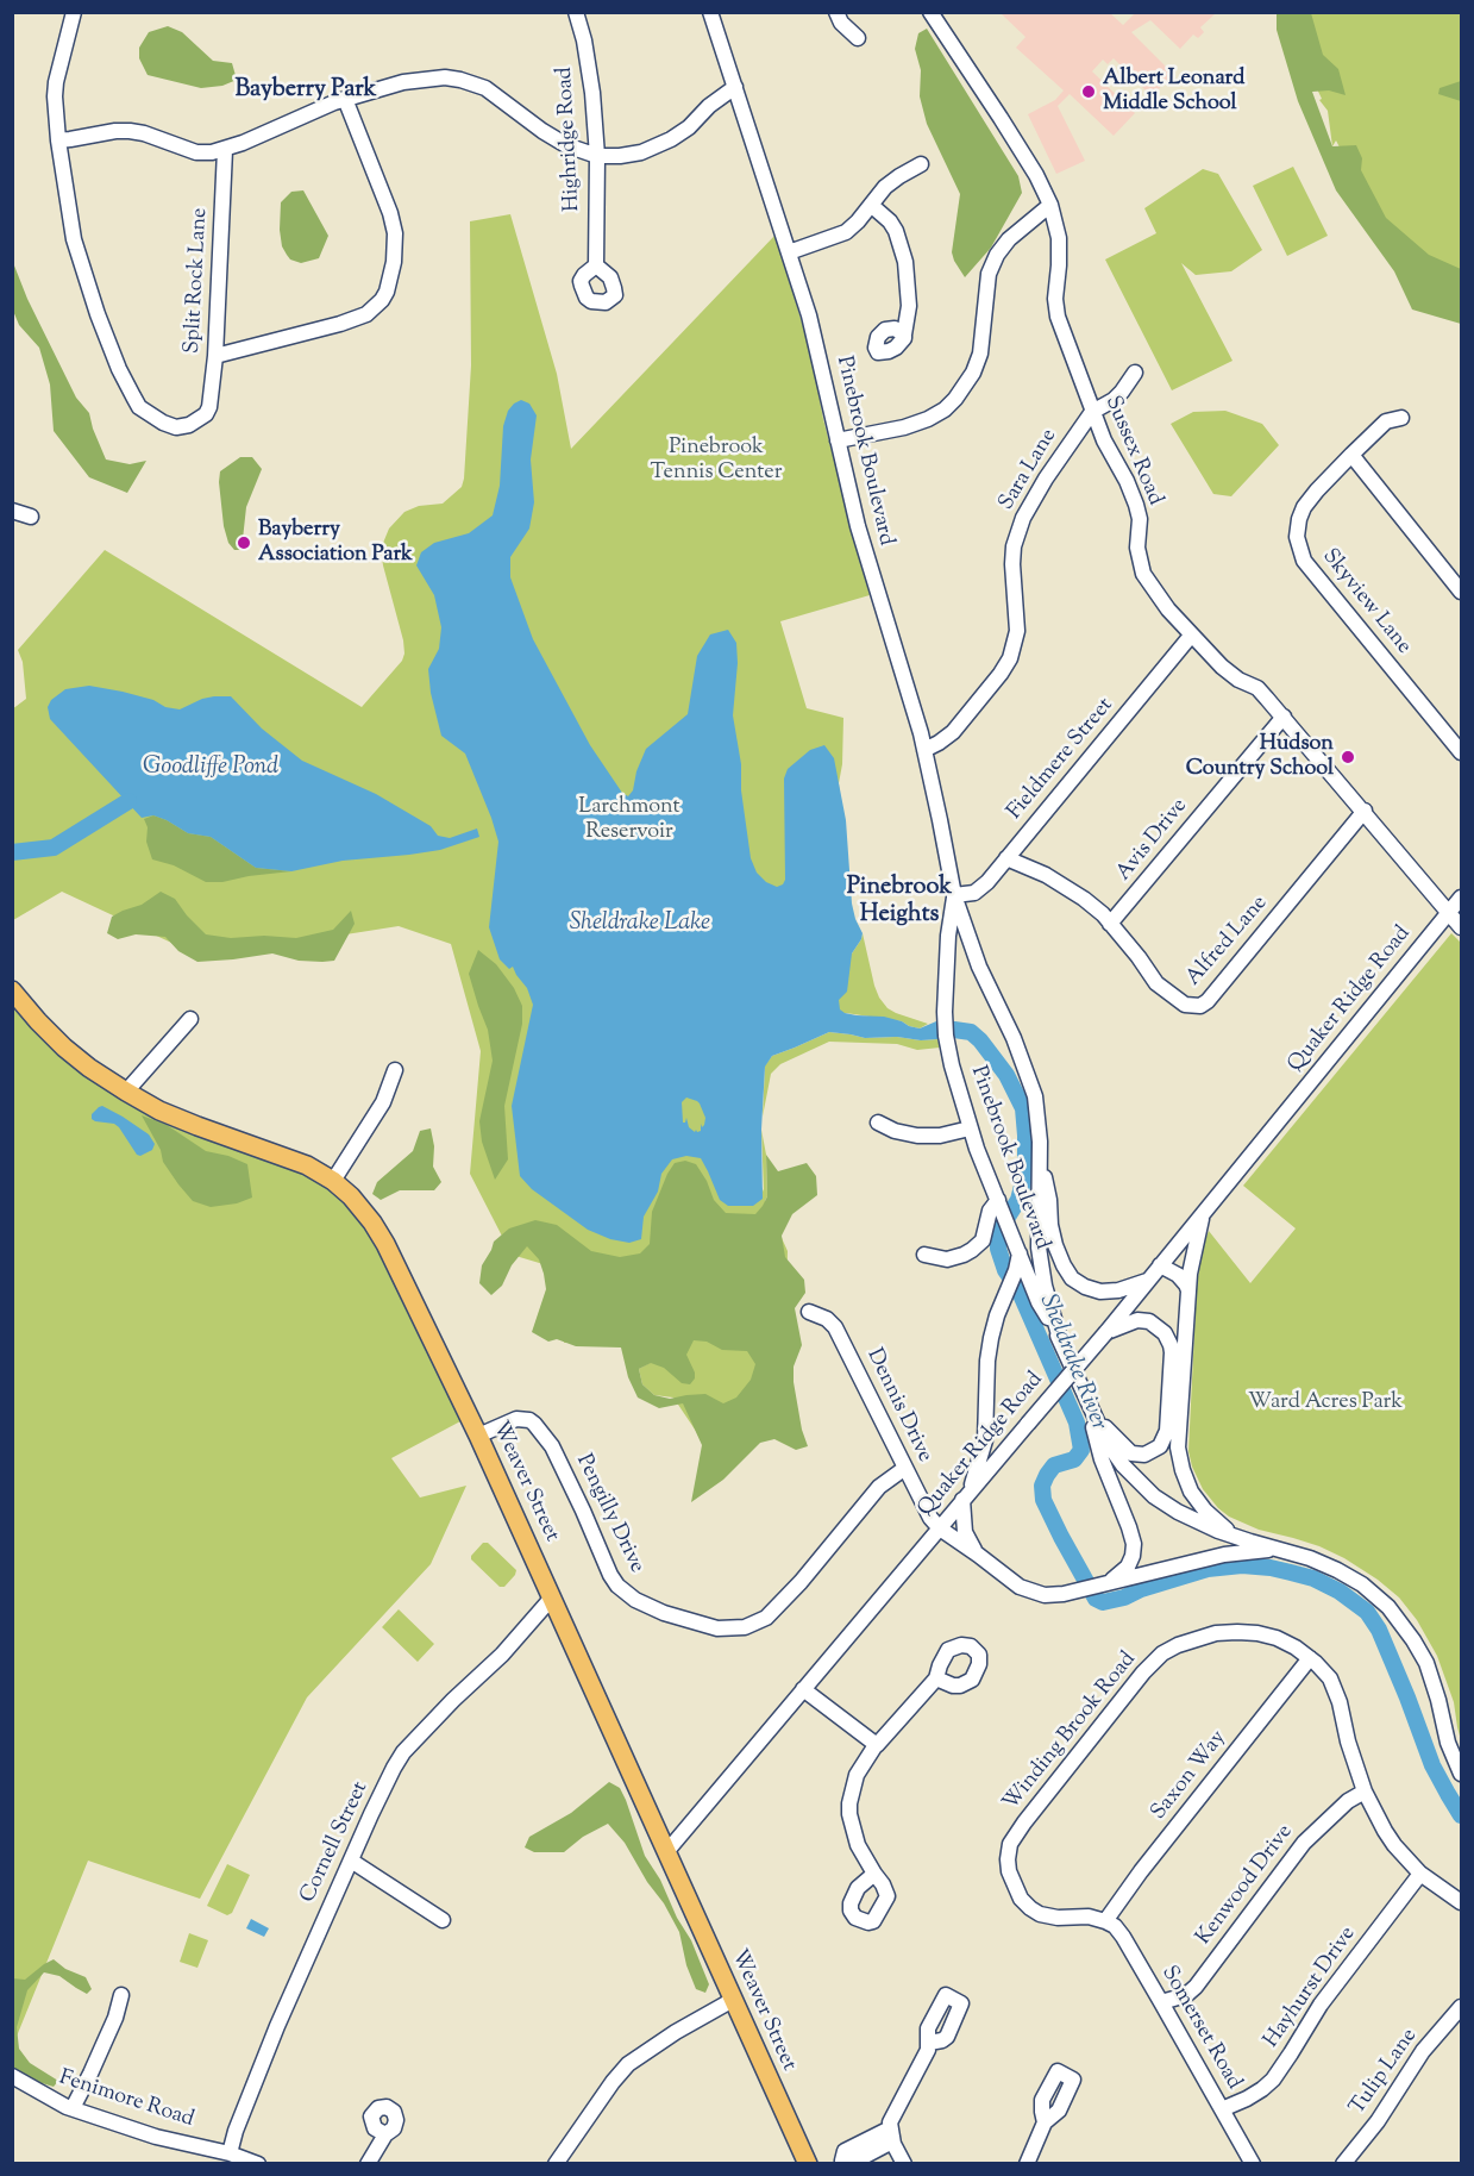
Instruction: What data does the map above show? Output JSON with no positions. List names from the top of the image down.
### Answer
{
  "streets": {
    "main road": ["Weaver Street"],
    "street": [
      "Highridge Road",
      "Split Rock Lane",
      "Pinebrook Boulevard",
      "Sussex Road",
      "Sara Lane",
      "Skyview Lane",
      "Fieldmere Street",
      "Avis Drive",
      "Alfred Lane",
      "Quaker Ridge Road",
      "Dennis Drive",
      "Pengilly Drive",
      "Winding Brook Road",
      "Saxon Way",
      "Cornell Street",
      "Kenwood Drive",
      "Hayhurst Drive",
      "Somerset Road",
      "Tulip Lane",
      "Fenimore Road"
    ]
  },
  "crossings": [
    ["Pinebrook Boulevard", "Sara Lane"],
    ["Pinebrook Boulevard", "Fieldmere Street"],
    ["Sussex Road", "Sara Lane"],
    ["Sussex Road", "Fieldmere Street"],
    ["Sussex Road", "Avis Drive"],
    ["Sussex Road", "Alfred Lane"],
    ["Sussex Road", "Quaker Ridge Road"],
    ["Fieldmere Street", "Alfred Lane"],
    ["Avis Drive", "Alfred Lane"],
    ["Quaker Ridge Road", "Dennis Drive"],
    ["Quaker Ridge Road", "Weaver Street"],
    ["Dennis Drive", "Pengilly Drive"],
    ["Weaver Street", "Pengilly Drive"],
    ["Weaver Street", "Cornell Street"],
    ["Winding Brook Road", "Saxon Way"],
    ["Winding Brook Road", "Kenwood Drive"],
    ["Winding Brook Road", "Hayhurst Drive"],
    ["Winding Brook Road", "Somerset Road"],
    ["Saxon Way", "Somerset Road"],
    ["Cornell Street", "Fenimore Road"],
    ["Kenwood Drive", "Somerset Road"],
    ["Hayhurst Drive", "Somerset Road"]
  ],
  "districts": ["Bayberry Park", "Pinebrook Heights"],
  "water": ["Goodliffe Pond", "Sheldrake Lake", "Sheldrake River"],
  "parks": ["Pinebrook Tennis Center", "Larchmont Reservoir", "Ward Acres Park"],
  "places": ["Albert Leonard Middle School", "Bayberry Association Park", "Hudson Country School"]
}
